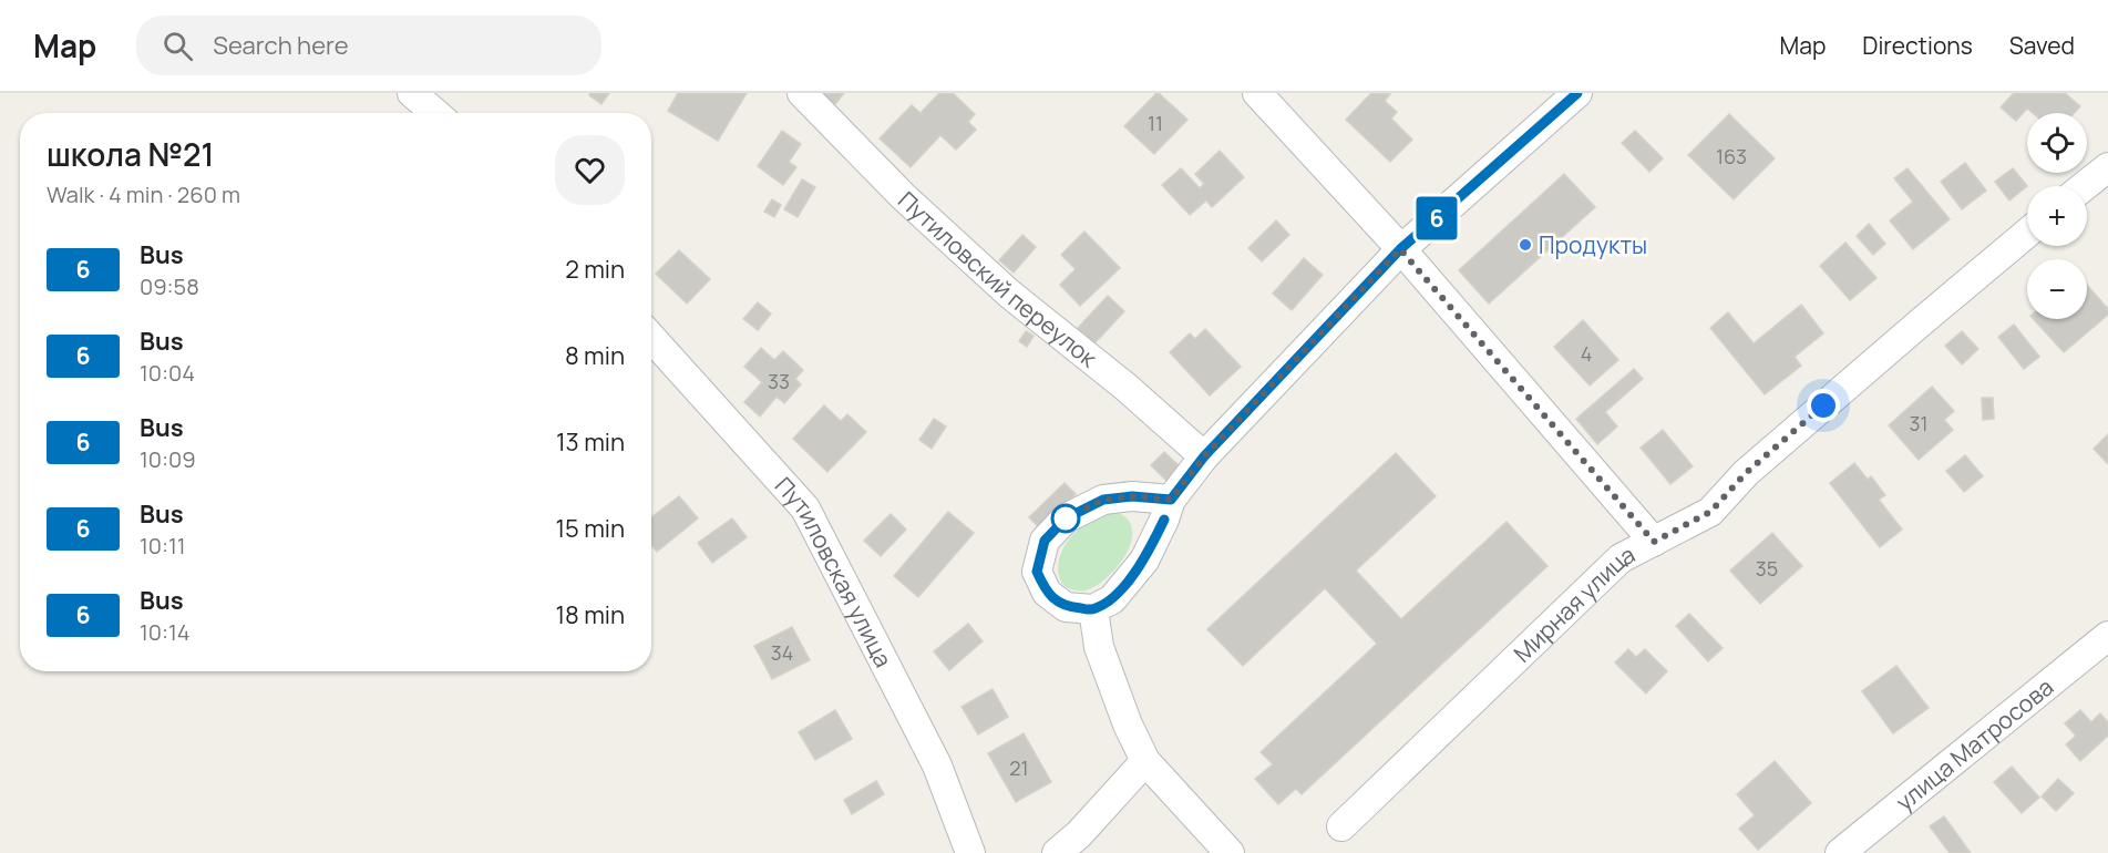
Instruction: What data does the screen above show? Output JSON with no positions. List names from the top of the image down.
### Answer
{
  "streets": {
    "street": [
      "Путиловский переулок",
      "Путиловская улица",
      "Мирная улица",
      "улица Матросова"
    ]
  },
  "places": ["Продукты"],
  "lines": ["bus line 6"],
  "house_numbers": [
    "11",
    "163",
    "4",
    "33",
    "31",
    "35",
    "34",
    "21"
  ],
  "page": {
    "header": "Map",
    "search": "Search here",
    "nav": ["Map", "Directions", "Saved"],
    "on_map": "6",
    "map_buttons": ["+", "−"],
    "heading": ["школа №21", "Walk · 4 min · 260 m"],
    "list": [
      {
        "mark": "6",
        "name": "Bus",
        "note": "09:58",
        "value": "2 min"
      },
      {
        "mark": "6",
        "name": "Bus",
        "note": "10:04",
        "value": "8 min"
      },
      {
        "mark": "6",
        "name": "Bus",
        "note": "10:09",
        "value": "13 min"
      },
      {
        "mark": "6",
        "name": "Bus",
        "note": "10:11",
        "value": "15 min"
      },
      {
        "mark": "6",
        "name": "Bus",
        "note": "10:14",
        "value": "18 min"
      }
    ]
  }
}
